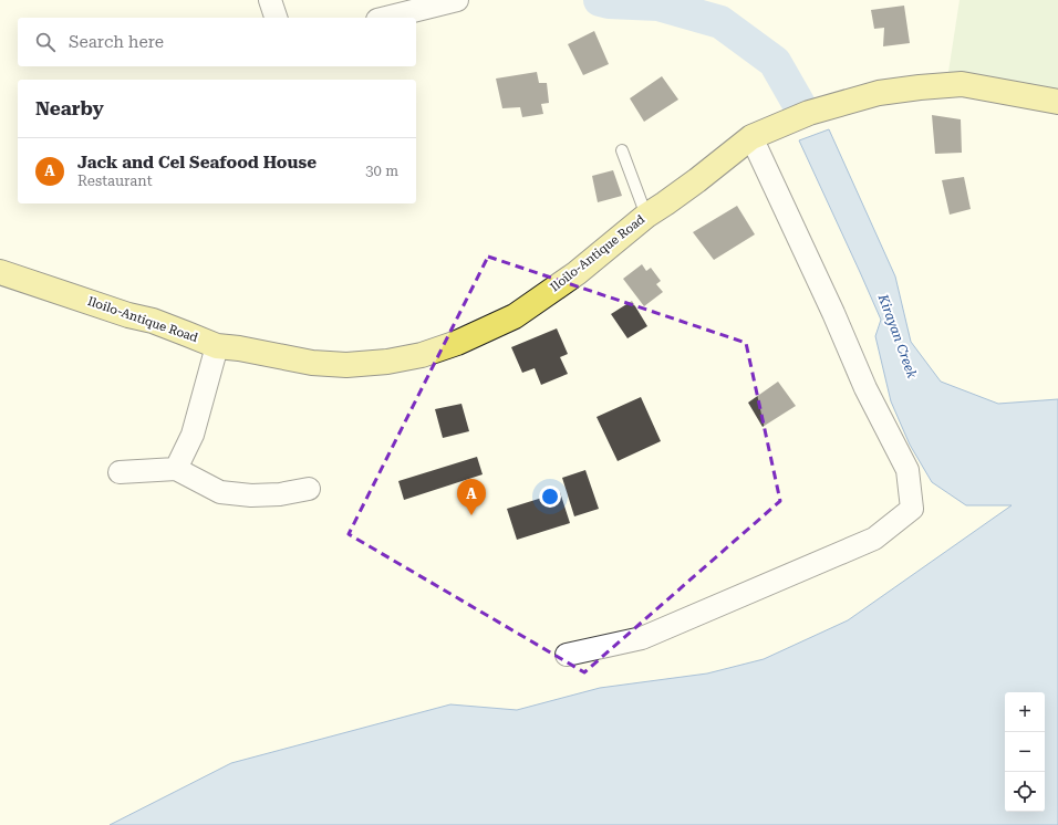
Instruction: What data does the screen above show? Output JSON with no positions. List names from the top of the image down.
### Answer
{
  "streets": {
    "main road": ["Iloilo-Antique Road"]
  },
  "water": ["Kirayan Creek"],
  "page": {
    "search": "Search here",
    "heading": "Nearby",
    "list": [
      {
        "mark": "A",
        "name": "Jack and Cel Seafood House",
        "note": "Restaurant",
        "value": "30 m"
      }
    ],
    "pins": "A",
    "map_buttons": ["+", "−"]
  }
}
